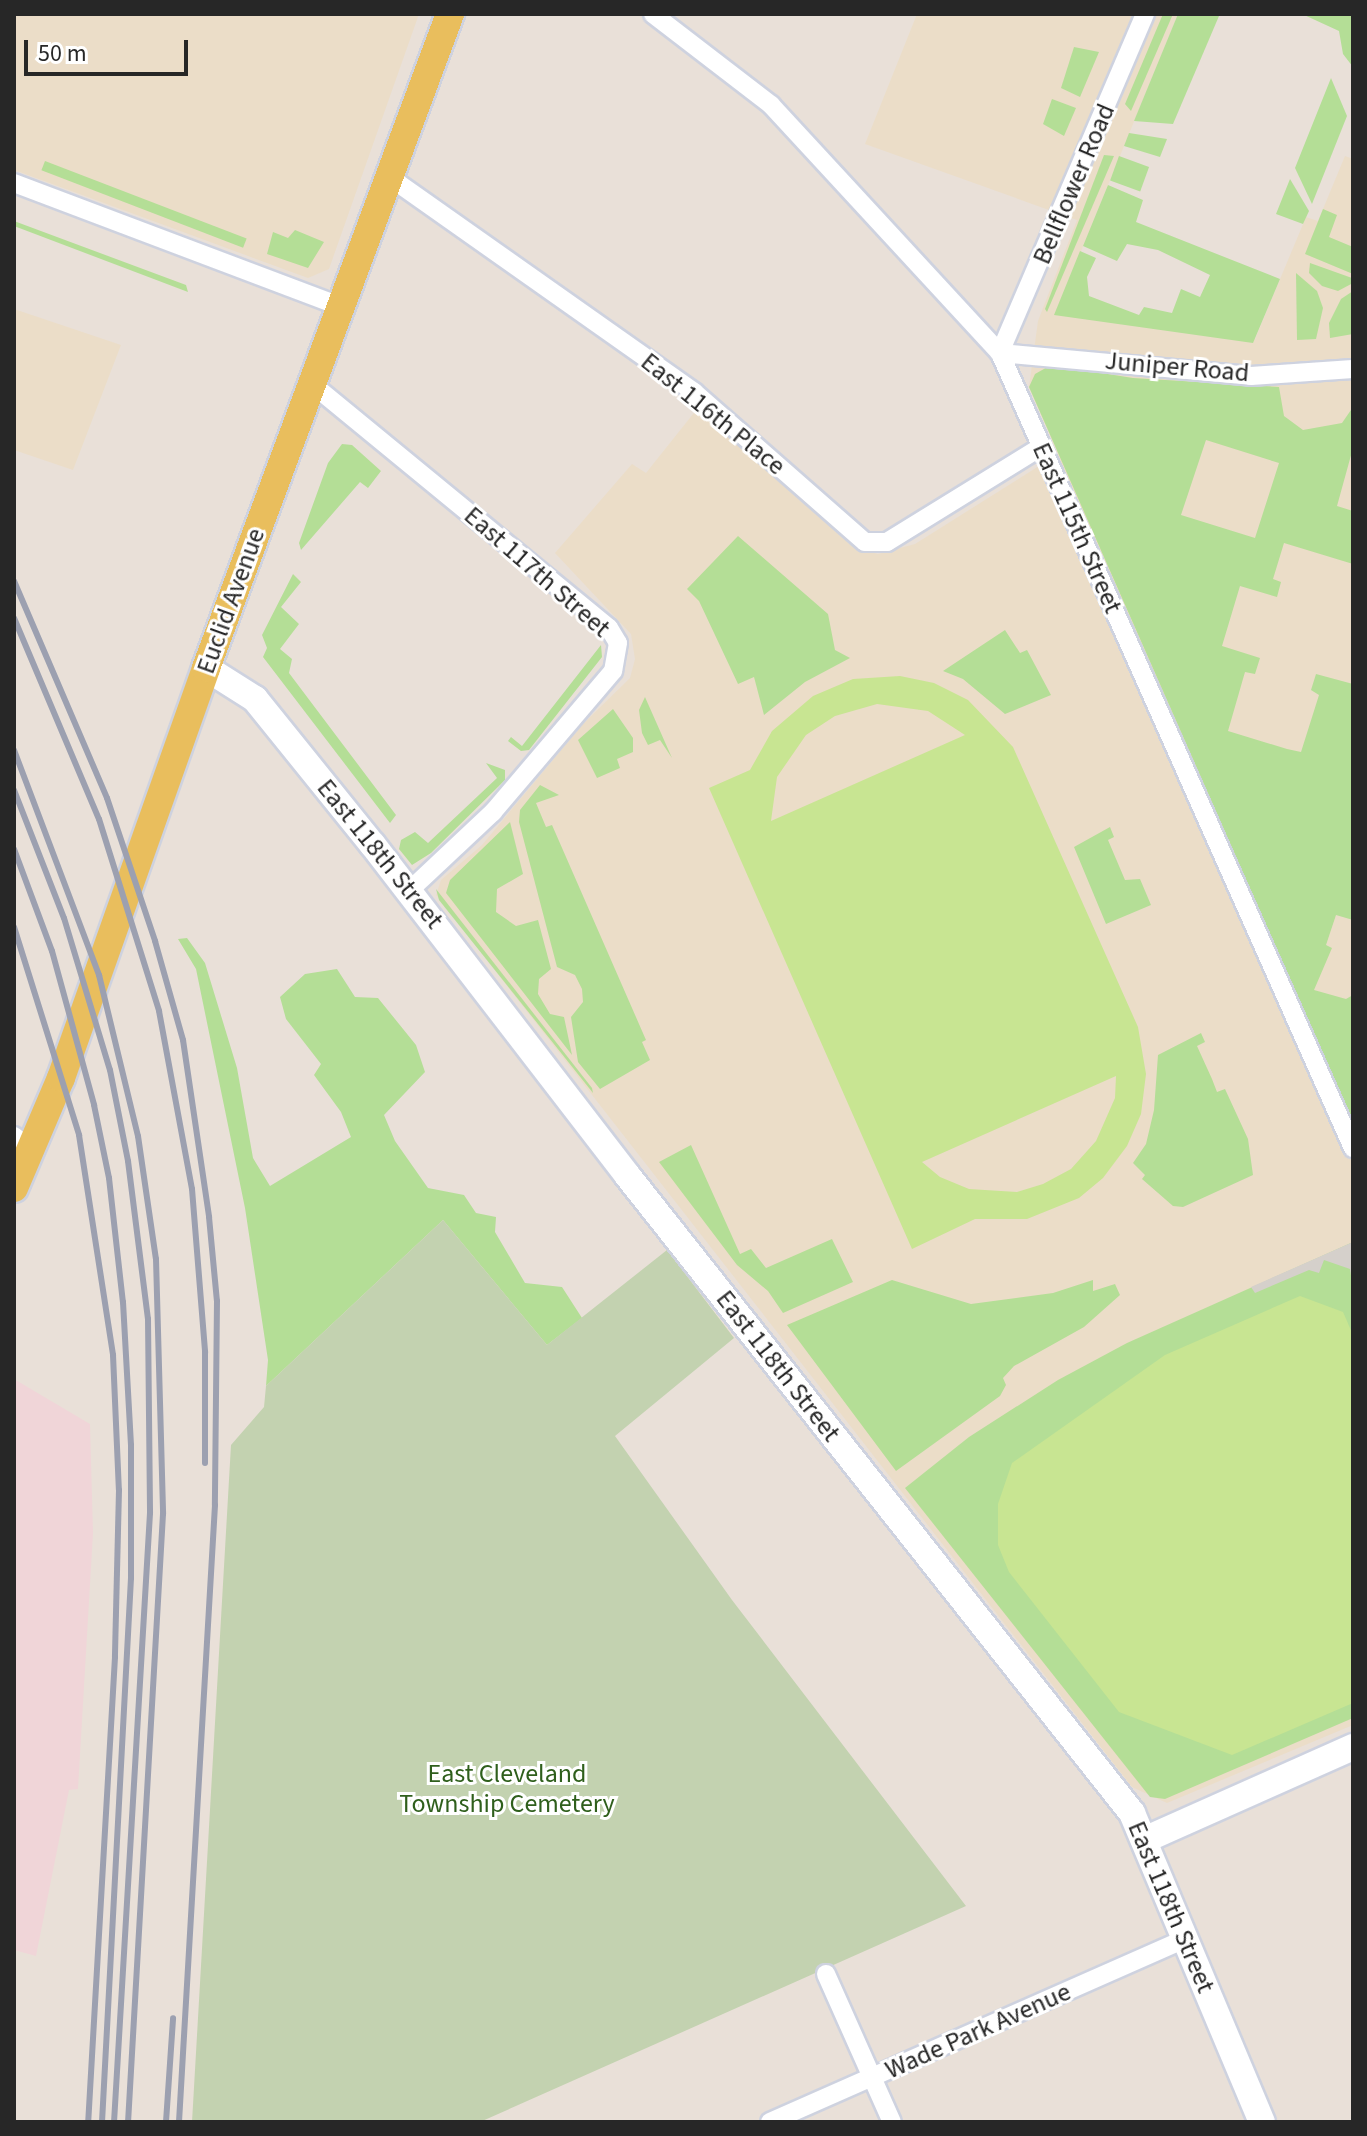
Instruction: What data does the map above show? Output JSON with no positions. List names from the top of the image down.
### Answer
{
  "streets": {
    "main road": ["Euclid Avenue"],
    "street": [
      "Bellflower Road",
      "Juniper Road",
      "East 116th Place",
      "East 115th Street",
      "East 117th Street",
      "East 118th Street",
      "Wade Park Avenue"
    ]
  },
  "crossings": [
    ["Bellflower Road", "Juniper Road"],
    ["Bellflower Road", "East 115th Street"],
    ["Juniper Road", "East 115th Street"],
    ["East 116th Place", "East 115th Street"],
    ["East 116th Place", "Euclid Avenue"],
    ["East 117th Street", "Euclid Avenue"],
    ["East 117th Street", "East 118th Street"],
    ["Euclid Avenue", "East 118th Street"],
    ["East 118th Street", "Wade Park Avenue"]
  ],
  "parks": ["East Cleveland Township Cemetery"],
  "scale_bar": "50 m"
}
